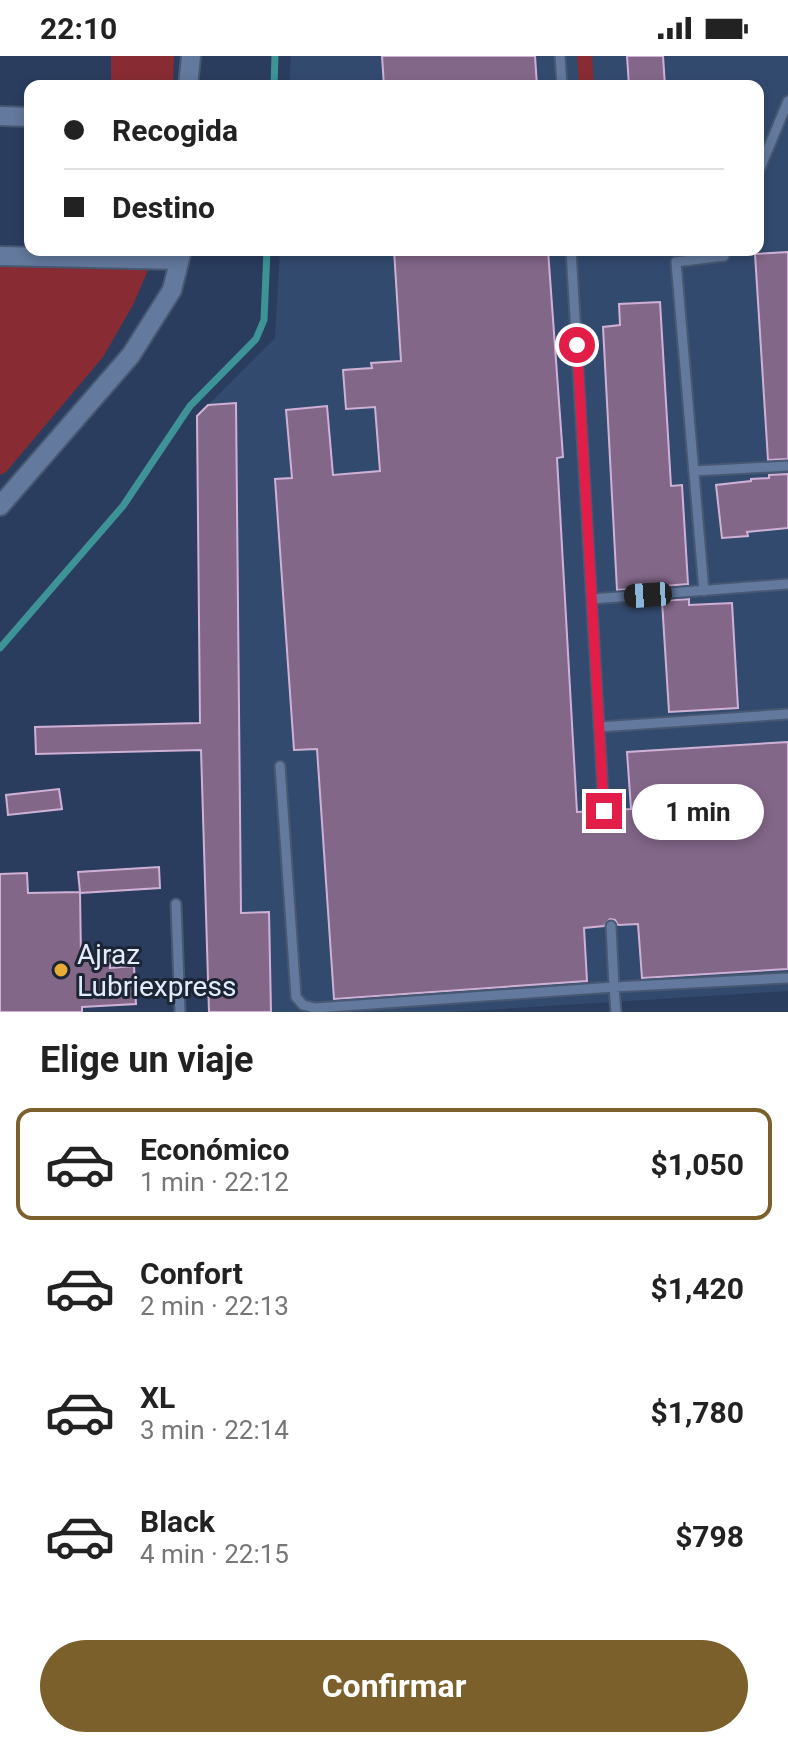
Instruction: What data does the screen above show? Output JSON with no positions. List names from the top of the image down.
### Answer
{
  "places": ["Ajraz Lubriexpress"],
  "page": {
    "status": "22:10",
    "banner": ["Recogida", "Destino"],
    "bubble": "1 min",
    "heading": "Elige un viaje",
    "list": [
      {
        "name": "Económico",
        "note": "1 min · 22:12",
        "value": "$1,050"
      },
      {
        "name": "Confort",
        "note": "2 min · 22:13",
        "value": "$1,420"
      },
      {
        "name": "XL",
        "note": "3 min · 22:14",
        "value": "$1,780"
      },
      {
        "name": "Black",
        "note": "4 min · 22:15",
        "value": "$798"
      }
    ],
    "buttons": "Confirmar"
  }
}
